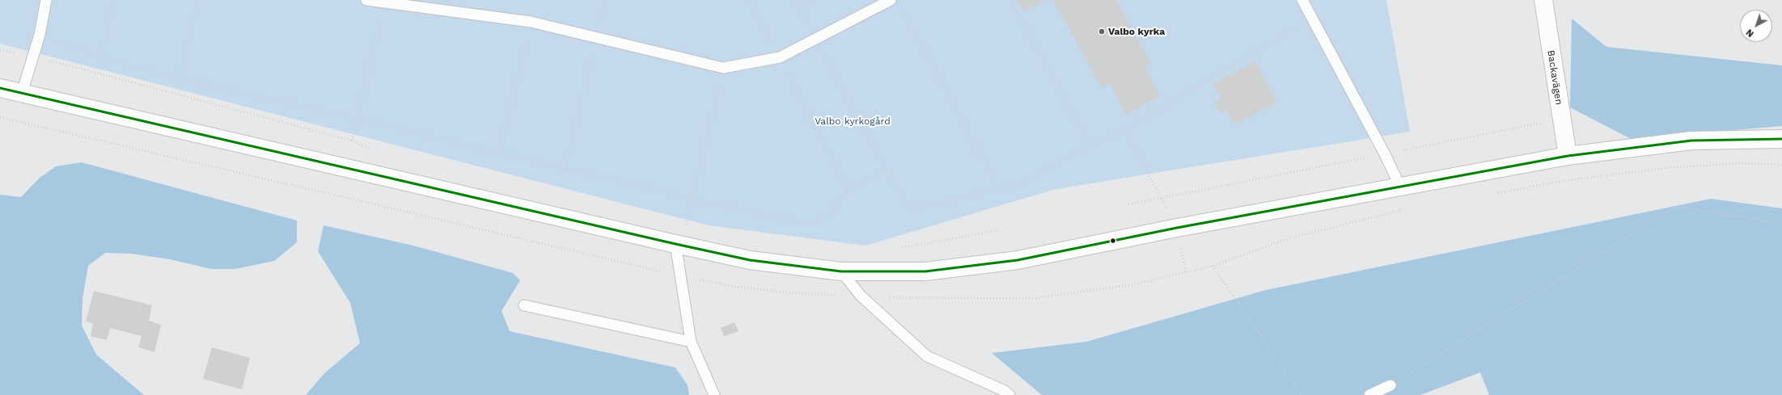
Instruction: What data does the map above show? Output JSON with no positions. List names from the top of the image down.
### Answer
{
  "streets": {
    "main road": ["Backavägen"]
  },
  "parks": ["Valbo kyrkogård"],
  "places": ["Valbo kyrka"],
  "north": "bottom left"
}
